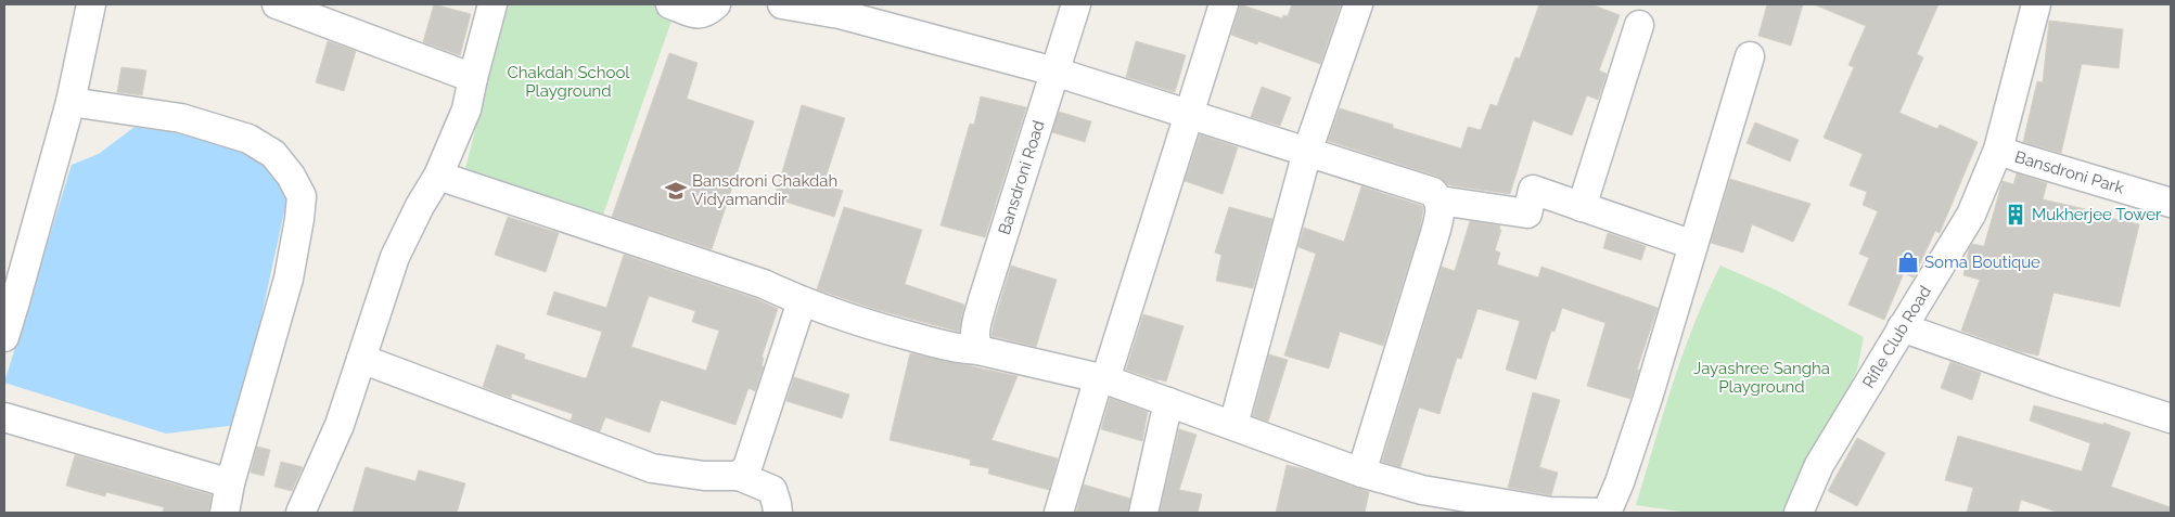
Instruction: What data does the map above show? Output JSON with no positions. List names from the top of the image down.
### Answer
{
  "streets": {
    "street": ["Bansdroni Park", "Bansdroni Road", "Rifle Club Road"]
  },
  "crossings": [
    ["Bansdroni Park", "Rifle Club Road"]
  ],
  "parks": ["Chakdah School Playground", "Jayashree Sangha Playground"],
  "places": {
    "school or university": ["Bansdroni Chakdah Vidyamandir"],
    "building": ["Mukherjee Tower"],
    "shop": ["Soma Boutique"]
  }
}
